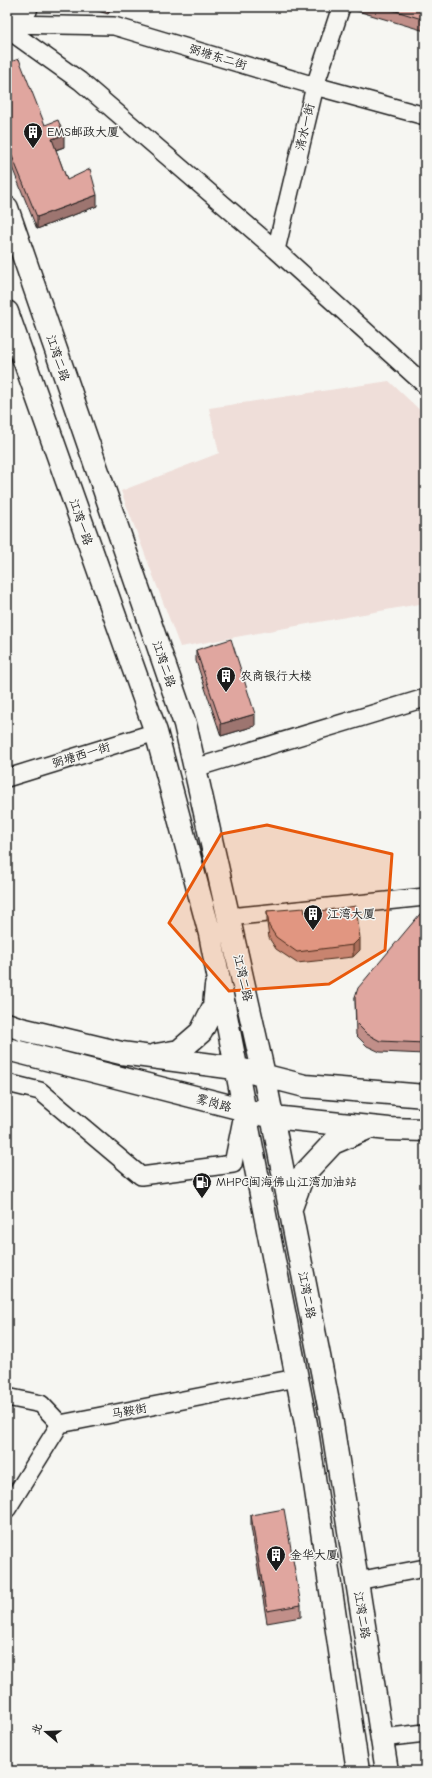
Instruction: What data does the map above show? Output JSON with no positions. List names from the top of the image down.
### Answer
{
  "streets": {
    "main road": ["江湾二路", "江湾一路", "雾岗路"],
    "street": [
      "弼塘东二街",
      "清水一街",
      "弼塘西一街",
      "马鞍街"
    ]
  },
  "crossings": [
    ["弼塘东二街", "清水一街"],
    ["江湾二路", "江湾一路"],
    ["江湾二路", "弼塘西一街"],
    ["江湾二路", "雾岗路"],
    ["江湾二路", "马鞍街"],
    ["江湾一路", "弼塘西一街"]
  ],
  "places": {
    "building": [
      "EMS邮政大厦",
      "农商银行大楼",
      "江湾大厦",
      "金华大厦"
    ],
    "fuel station": ["MHPC闽海佛山江湾加油站"]
  },
  "north": "left"
}
